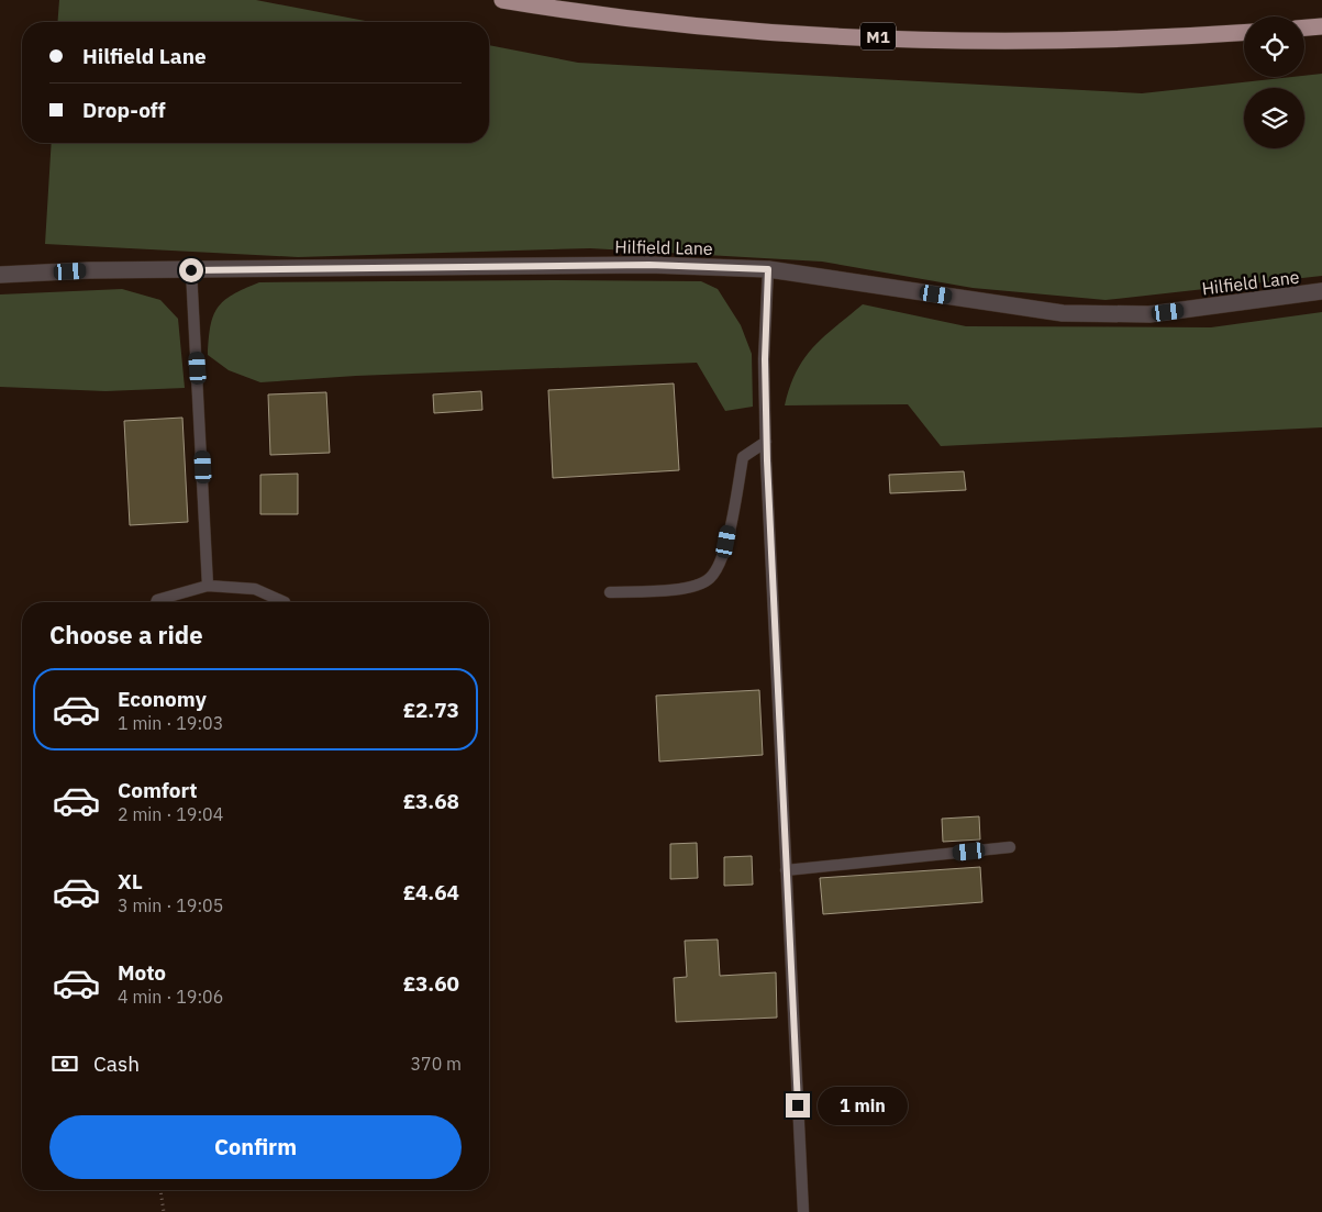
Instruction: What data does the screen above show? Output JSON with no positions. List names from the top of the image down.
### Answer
{
  "streets": {
    "highway": ["M1"],
    "street": ["Hilfield Lane"]
  },
  "page": {
    "banner": ["Hilfield Lane", "Drop-off"],
    "heading": "Choose a ride",
    "list": [
      {
        "name": "Economy",
        "note": "1 min · 19:03",
        "value": "£2.73"
      },
      {
        "name": "Comfort",
        "note": "2 min · 19:04",
        "value": "£3.68"
      },
      {
        "name": "XL",
        "note": "3 min · 19:05",
        "value": "£4.64"
      },
      {
        "name": "Moto",
        "note": "4 min · 19:06",
        "value": "£3.60"
      }
    ],
    "pay": ["Cash", "370 m"],
    "bubble": "1 min",
    "buttons": "Confirm"
  }
}
